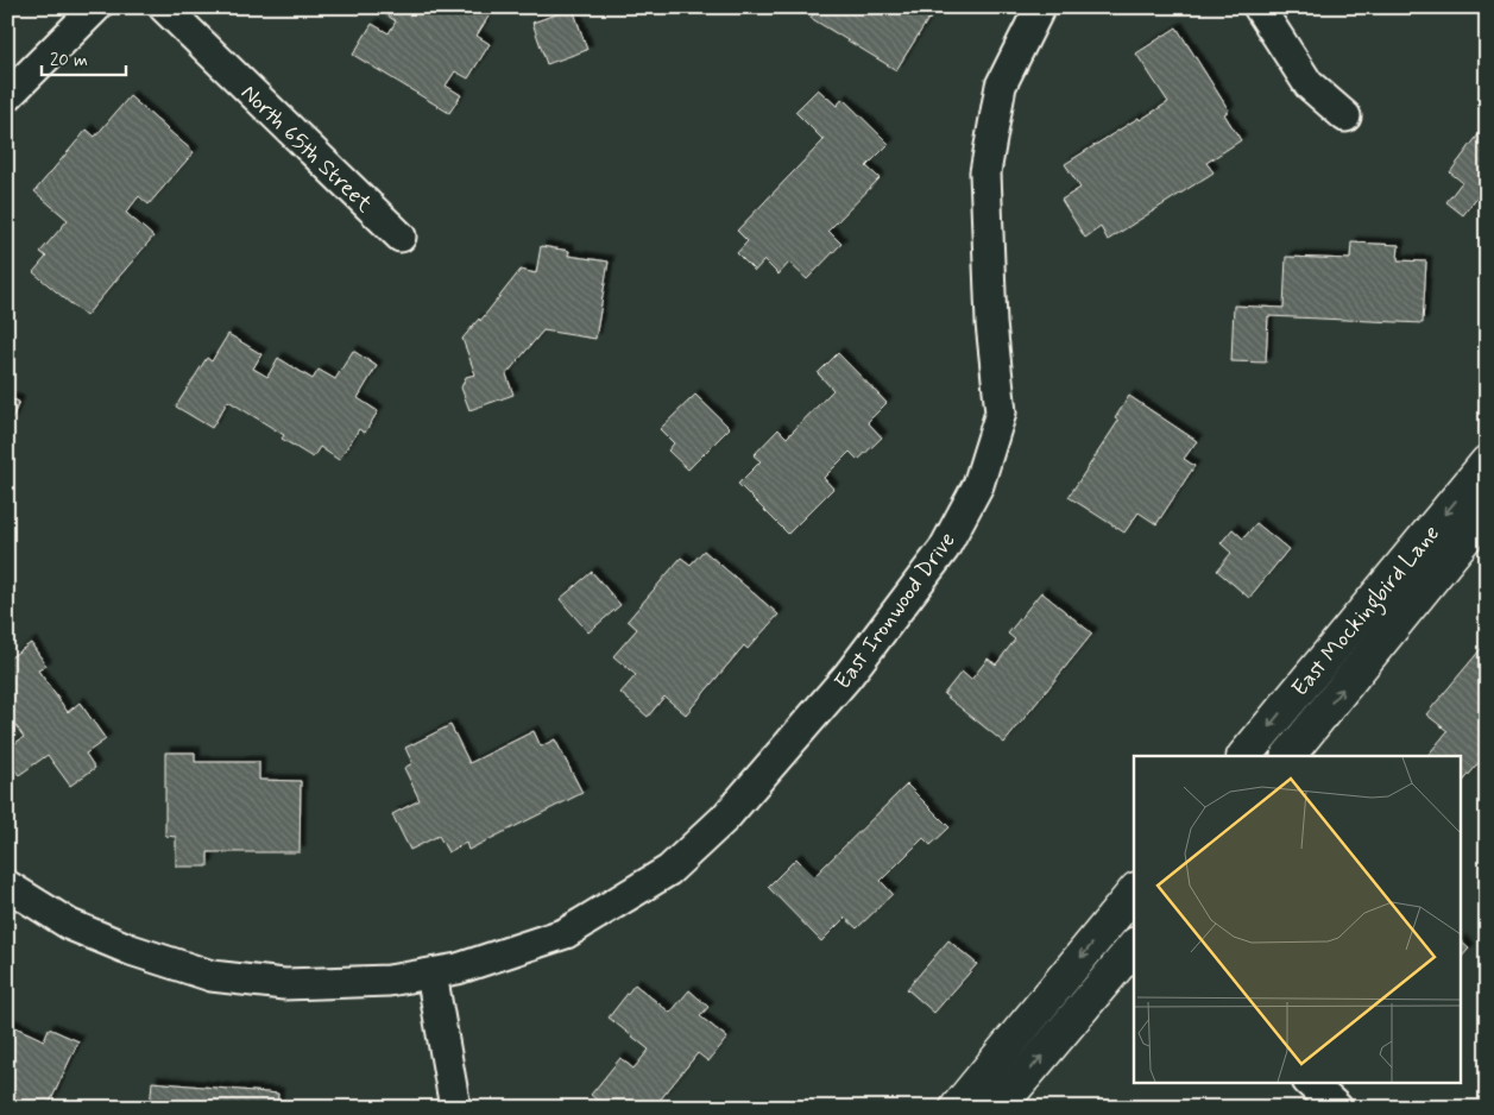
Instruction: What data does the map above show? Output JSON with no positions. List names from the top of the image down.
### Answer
{
  "streets": {
    "street": ["North 65th Street", "East Ironwood Drive", "East Mockingbird Lane"]
  },
  "scale_bar": "20 m"
}
